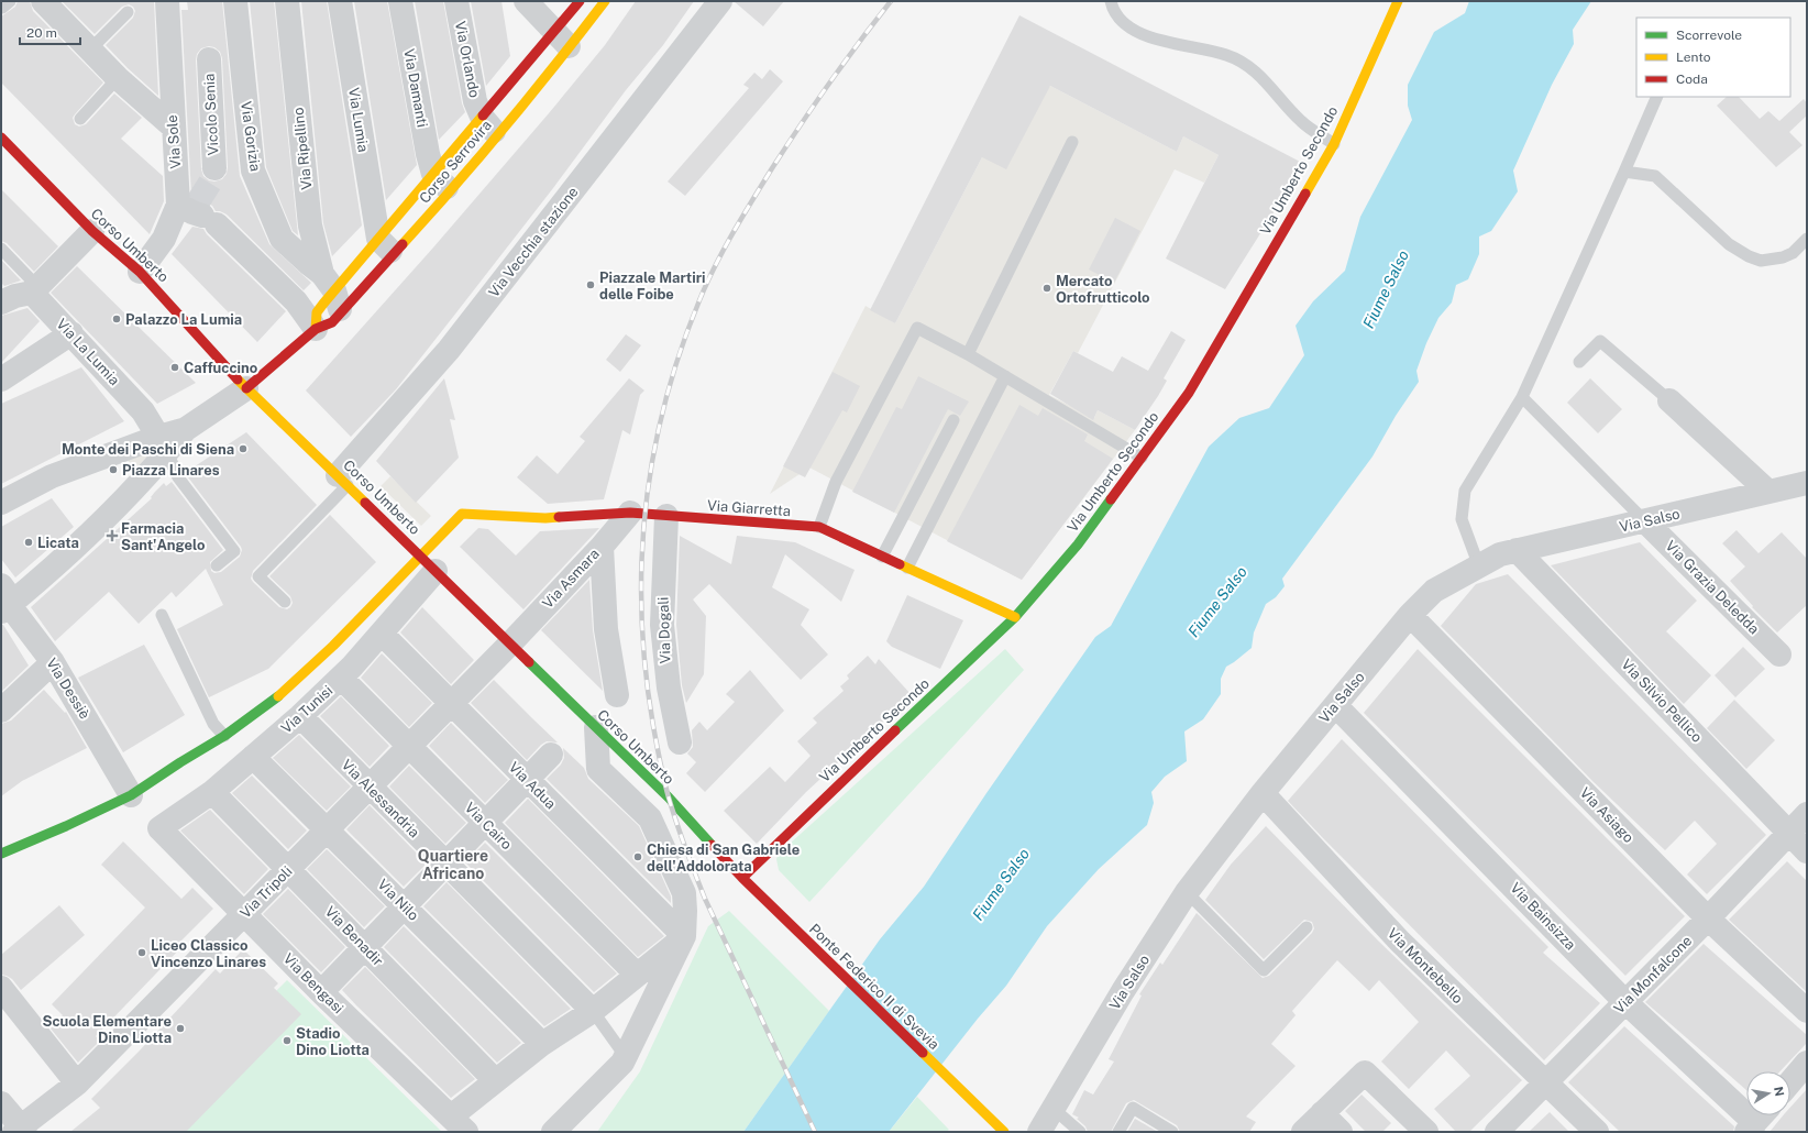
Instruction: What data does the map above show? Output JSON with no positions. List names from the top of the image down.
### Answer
{
  "streets": {
    "main road": [
      "Corso Serrovira",
      "Via Umberto Secondo",
      "Corso Umberto",
      "Via Giarretta",
      "Ponte Federico II di Svevia"
    ],
    "street": [
      "Via Orlando",
      "Via Damanti",
      "Vicolo Senia",
      "Via Lumia",
      "Via Gorizia",
      "Via Sole",
      "Via Ripellino",
      "Via Vecchia stazione",
      "Via La Lumia",
      "Via Salso",
      "Via Asmara",
      "Via Grazia Deledda",
      "Via Dogali",
      "Via Dessiè",
      "Via Silvio Pellico",
      "Via Tunisi",
      "Via Adua",
      "Via Alessandria",
      "Via Asiago",
      "Via Cairo",
      "Via Tripoli",
      "Via Nilo",
      "Via Bainsizza",
      "Via Benadir",
      "Via Montebello",
      "Via Monfalcone",
      "Via Bengasi"
    ]
  },
  "crossings": [
    ["Via Orlando", "Corso Serrovira"],
    ["Via Damanti", "Corso Serrovira"],
    ["Via Lumia", "Corso Serrovira"],
    ["Via Gorizia", "Via Ripellino"],
    ["Via Gorizia", "Corso Serrovira"],
    ["Via Sole", "Corso Umberto"],
    ["Via Ripellino", "Corso Serrovira"],
    ["Corso Serrovira", "Corso Umberto"],
    ["Via Umberto Secondo", "Corso Umberto"],
    ["Via Umberto Secondo", "Via Giarretta"],
    ["Via Umberto Secondo", "Ponte Federico II di Svevia"],
    ["Via Vecchia stazione", "Corso Umberto"],
    ["Corso Umberto", "Via Giarretta"],
    ["Corso Umberto", "Via Asmara"],
    ["Corso Umberto", "Via Tunisi"],
    ["Corso Umberto", "Via Tripoli"],
    ["Corso Umberto", "Ponte Federico II di Svevia"],
    ["Via Giarretta", "Via Asmara"],
    ["Via Giarretta", "Via Dogali"],
    ["Via Giarretta", "Via Tunisi"],
    ["Via Salso", "Via Grazia Deledda"],
    ["Via Salso", "Via Silvio Pellico"],
    ["Via Salso", "Via Asiago"],
    ["Via Salso", "Via Bainsizza"],
    ["Via Salso", "Via Montebello"],
    ["Via Asmara", "Via Tripoli"],
    ["Via Silvio Pellico", "Via Monfalcone"],
    ["Via Tunisi", "Via Adua"],
    ["Via Tunisi", "Via Alessandria"],
    ["Via Tunisi", "Via Cairo"],
    ["Via Tunisi", "Via Nilo"],
    ["Via Tunisi", "Via Benadir"],
    ["Via Tunisi", "Via Bengasi"],
    ["Via Adua", "Via Tripoli"],
    ["Via Alessandria", "Via Tripoli"],
    ["Via Asiago", "Via Monfalcone"],
    ["Via Cairo", "Via Tripoli"],
    ["Via Tripoli", "Via Nilo"],
    ["Via Tripoli", "Via Benadir"],
    ["Via Tripoli", "Via Bengasi"],
    ["Via Bainsizza", "Via Monfalcone"],
    ["Via Montebello", "Via Monfalcone"]
  ],
  "districts": ["Quartiere Africano"],
  "water": ["Fiume Salso"],
  "places": {
    "other": [
      "Piazzale Martiri delle Foibe",
      "Mercato Ortofrutticolo",
      "Palazzo La Lumia",
      "Caffuccino",
      "Monte dei Paschi di Siena",
      "Piazza Linares",
      "Licata",
      "Chiesa di San Gabriele dell'Addolorata",
      "Liceo Classico Vincenzo Linares",
      "Scuola Elementare Dino Liotta",
      "Stadio Dino Liotta"
    ],
    "health": ["Farmacia Sant'Angelo"]
  },
  "legend": ["Scorrevole", "Lento", "Coda"],
  "scale_bar": "20 m",
  "north": "right"
}
